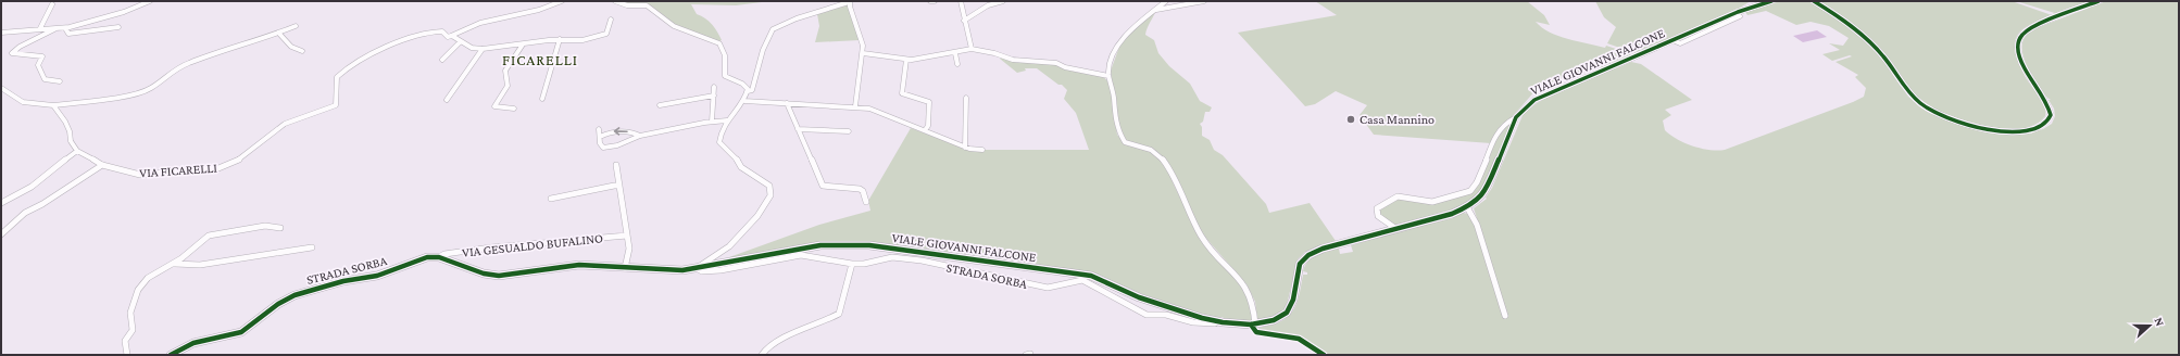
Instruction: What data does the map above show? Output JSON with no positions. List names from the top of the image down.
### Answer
{
  "streets": {
    "street": [
      "VIALE GIOVANNI FALCONE",
      "VIA FICARELLI",
      "VIA GESUALDO BUFALINO",
      "STRADA SORBA"
    ]
  },
  "crossings": [
    ["VIALE GIOVANNI FALCONE", "STRADA SORBA"],
    ["VIA GESUALDO BUFALINO", "STRADA SORBA"]
  ],
  "districts": ["FICARELLI"],
  "places": ["Casa Mannino"],
  "north": "right"
}
